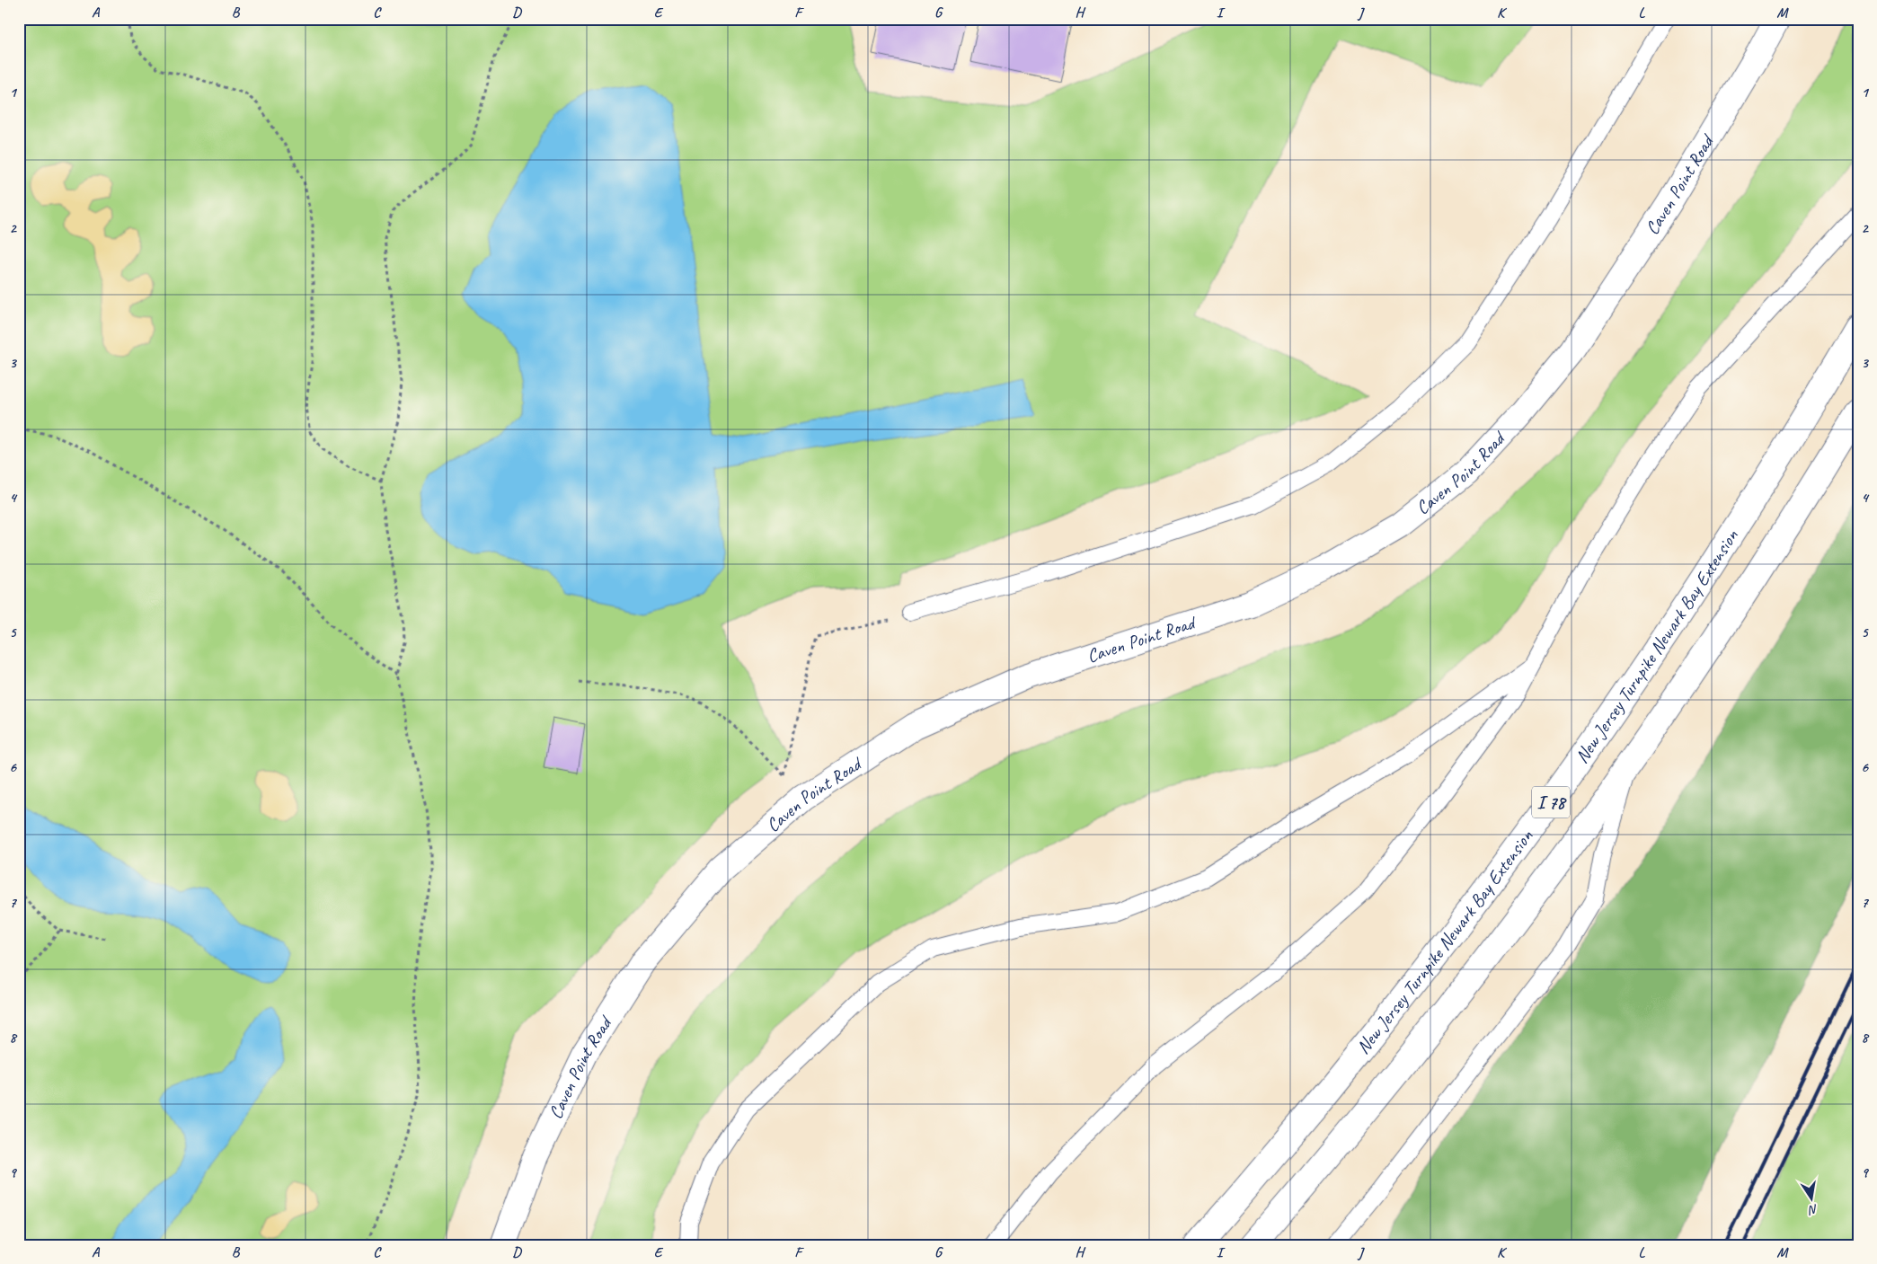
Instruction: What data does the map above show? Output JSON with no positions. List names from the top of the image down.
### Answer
{
  "streets": {
    "main road": ["Caven Point Road", "New Jersey Turnpike Newark Bay Extension", "I 78"]
  },
  "north": "bottom",
  "grid": {
    "columns": [
      "A",
      "B",
      "C",
      "D",
      "E",
      "F",
      "G",
      "H",
      "I",
      "J",
      "K",
      "L",
      "M"
    ],
    "rows": [
      "1",
      "2",
      "3",
      "4",
      "5",
      "6",
      "7",
      "8",
      "9"
    ]
  }
}
